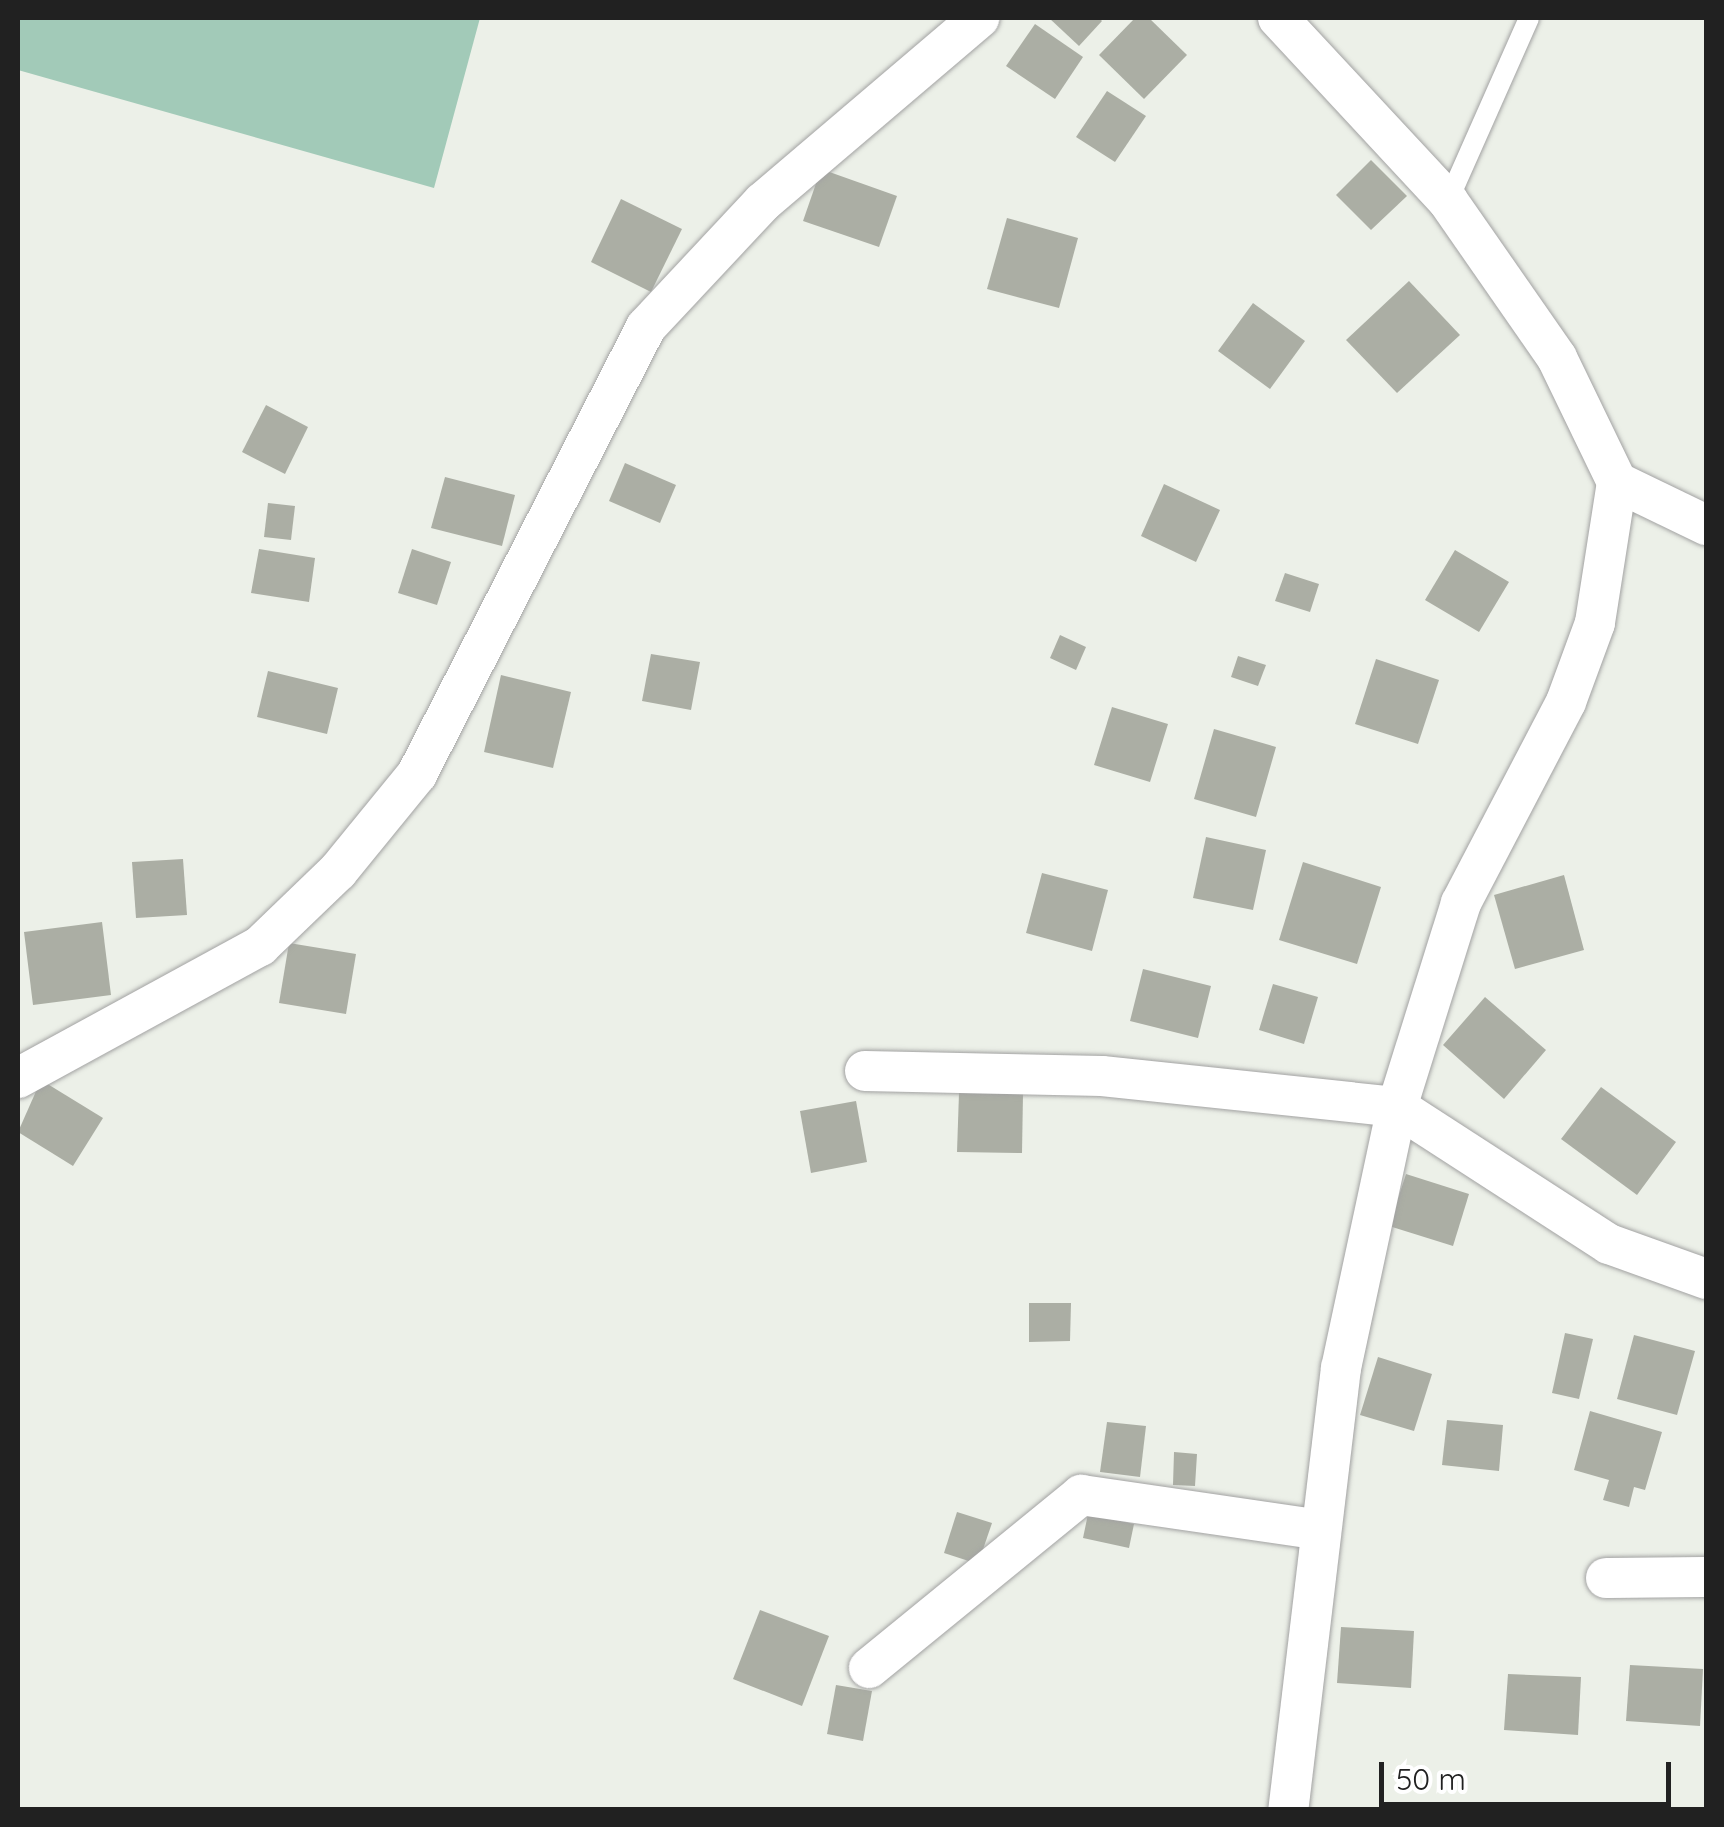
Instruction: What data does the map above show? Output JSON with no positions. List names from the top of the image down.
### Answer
{
  "scale_bar": "50 m"
}
